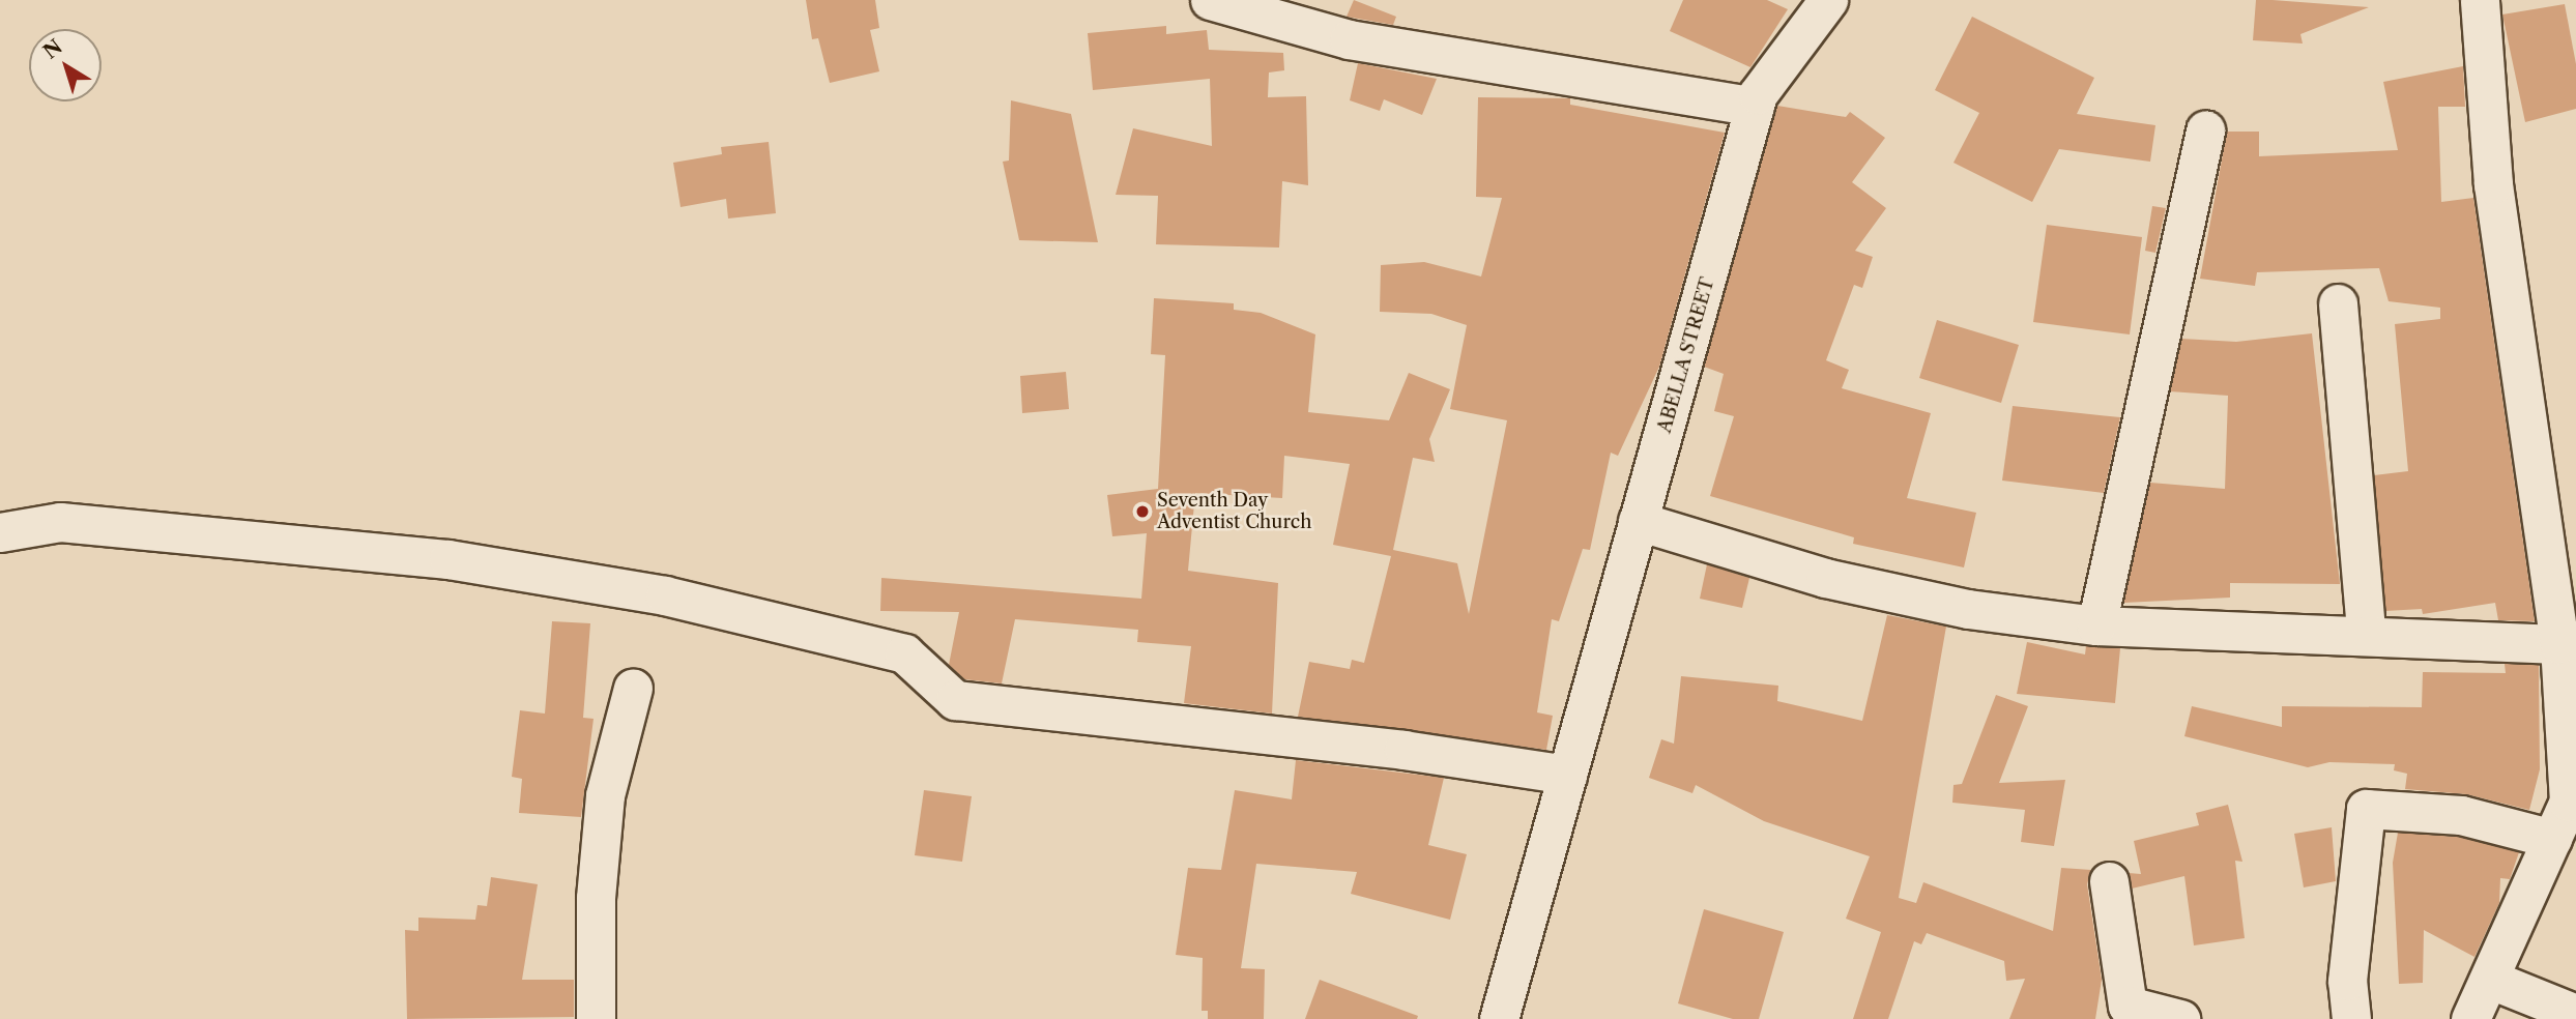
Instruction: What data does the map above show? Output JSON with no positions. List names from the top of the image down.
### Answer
{
  "streets": {
    "street": ["ABELLA STREET"]
  },
  "places": ["Seventh Day Adventist Church"],
  "north": "top left"
}
